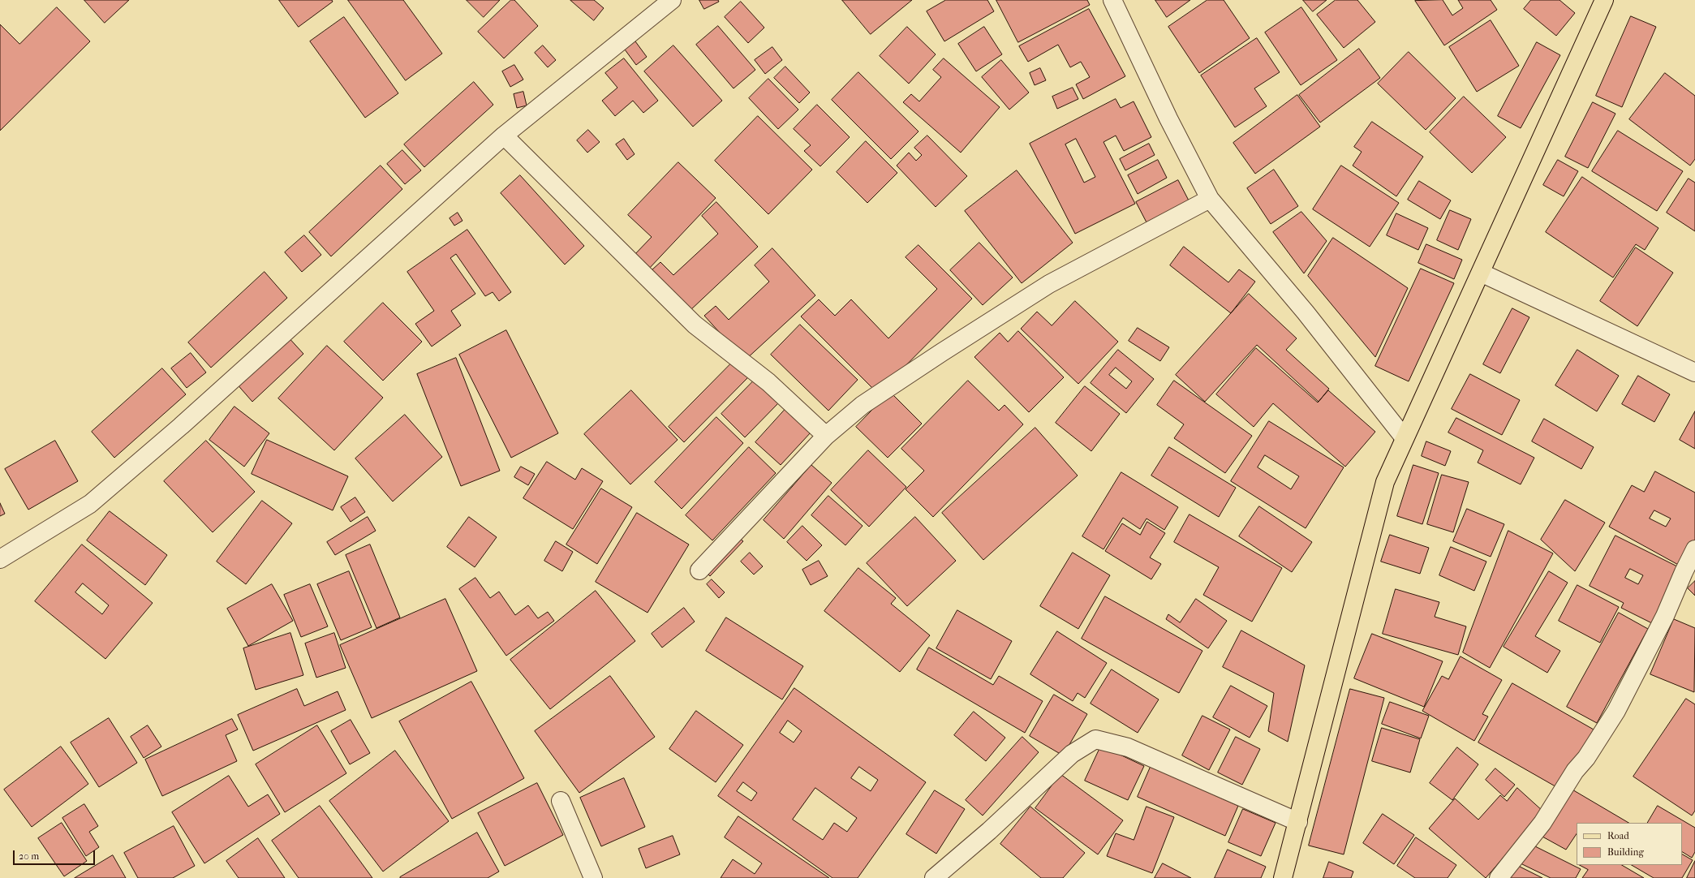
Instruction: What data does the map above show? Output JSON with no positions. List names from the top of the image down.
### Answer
{
  "legend": ["Road", "Building"],
  "scale_bar": "20 m"
}
